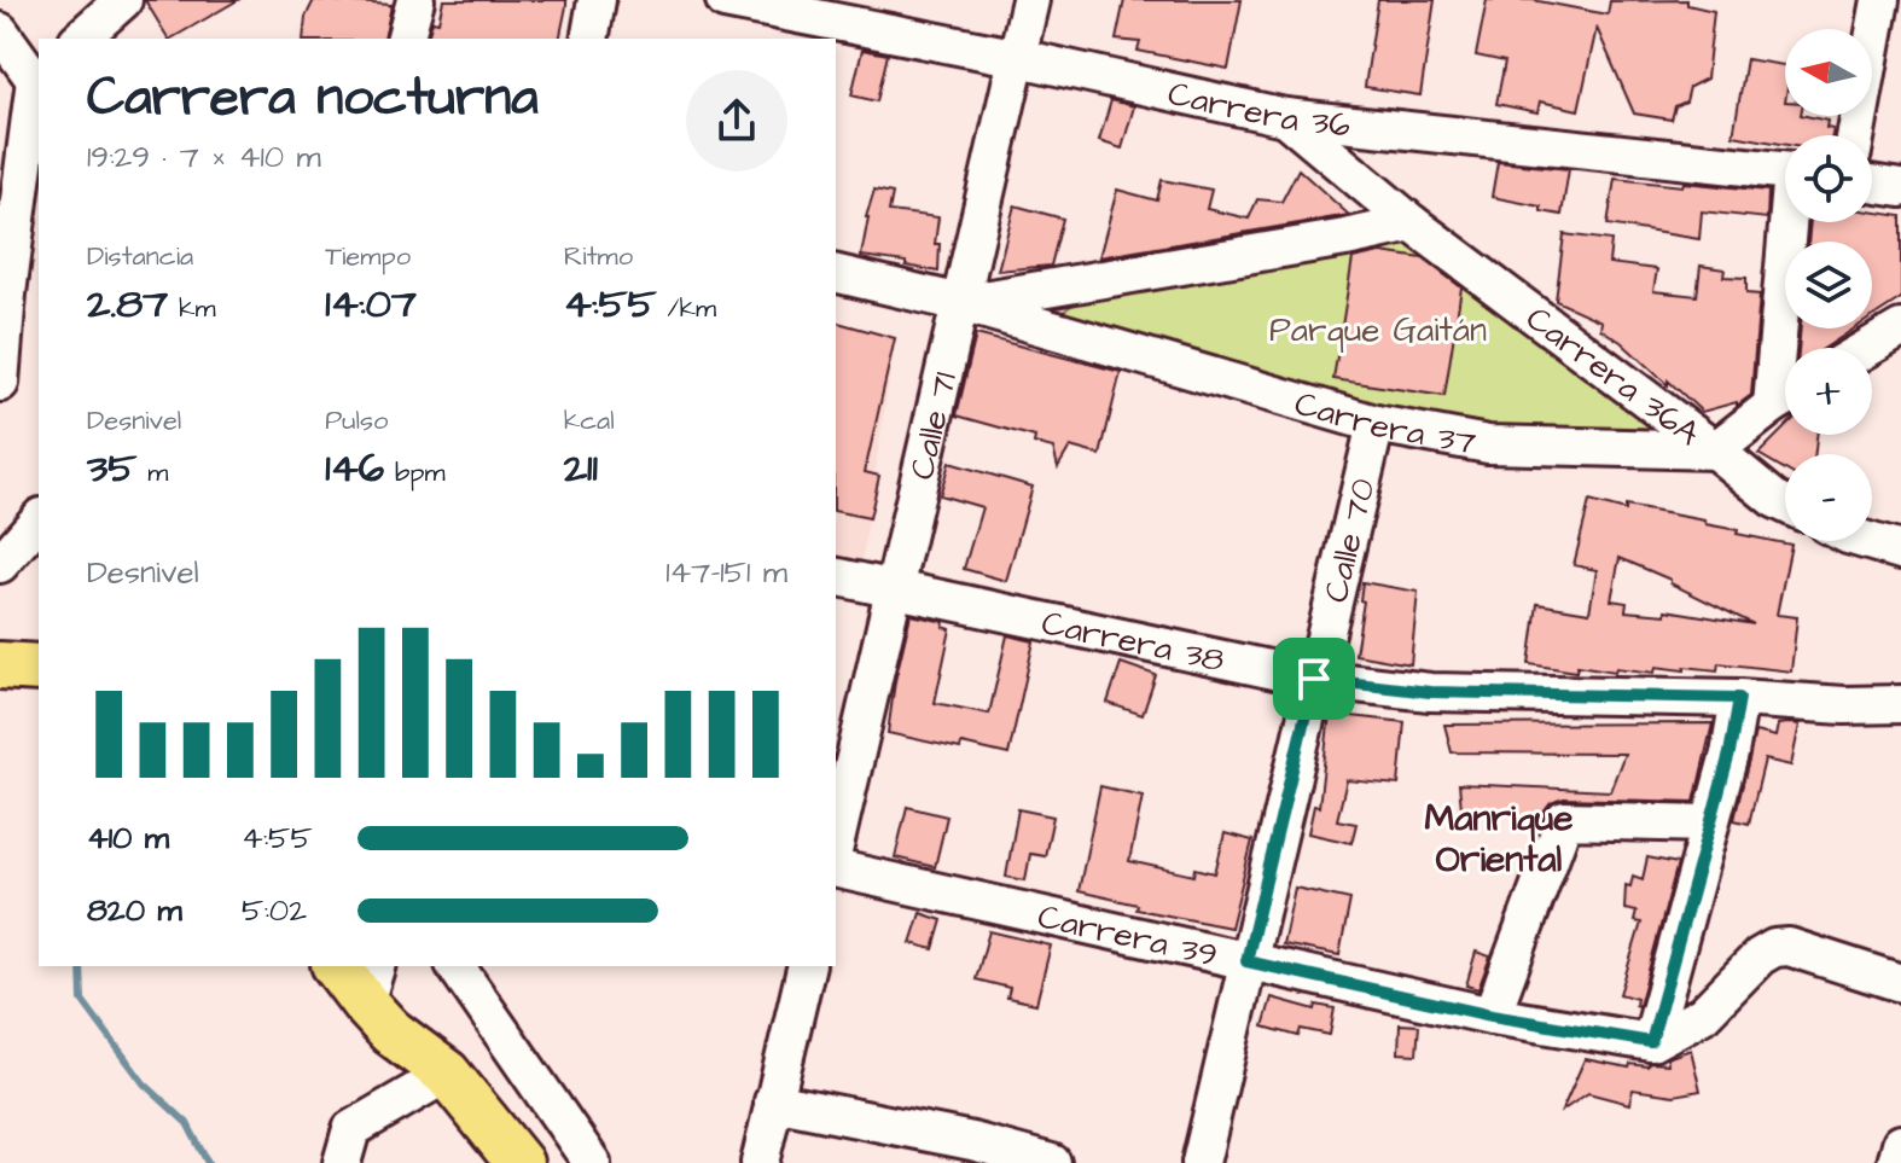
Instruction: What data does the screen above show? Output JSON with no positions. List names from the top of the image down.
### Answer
{
  "streets": {
    "street": [
      "Carrera 36",
      "Carrera 36A",
      "Carrera 37",
      "Calle 71",
      "Calle 70",
      "Carrera 38",
      "Carrera 39"
    ]
  },
  "crossings": [
    ["Carrera 36", "Carrera 36A"],
    ["Carrera 36", "Calle 71"],
    ["Carrera 36A", "Carrera 37"],
    ["Carrera 37", "Calle 71"],
    ["Carrera 37", "Calle 70"],
    ["Calle 71", "Carrera 38"],
    ["Calle 70", "Carrera 38"],
    ["Calle 70", "Carrera 39"]
  ],
  "districts": ["Manrique Oriental"],
  "parks": ["Parque Gaitán"],
  "north": "left",
  "page": {
    "map_buttons": ["+", "−"],
    "heading": ["Carrera nocturna", "19:29 · 7 × 410 m"],
    "stats": [
      ["Distancia", "2.87 km"],
      ["Tiempo", "14:07"],
      ["Ritmo", "4:55 /km"],
      ["Desnivel", "35 m"],
      ["Pulso", "146 bpm"],
      ["kcal", "211"]
    ],
    "chart": ["Desnivel", "147–151 m"],
    "list": [
      {
        "name": "410 m",
        "note": "4:55"
      },
      {
        "name": "820 m",
        "note": "5:02"
      }
    ]
  }
}
